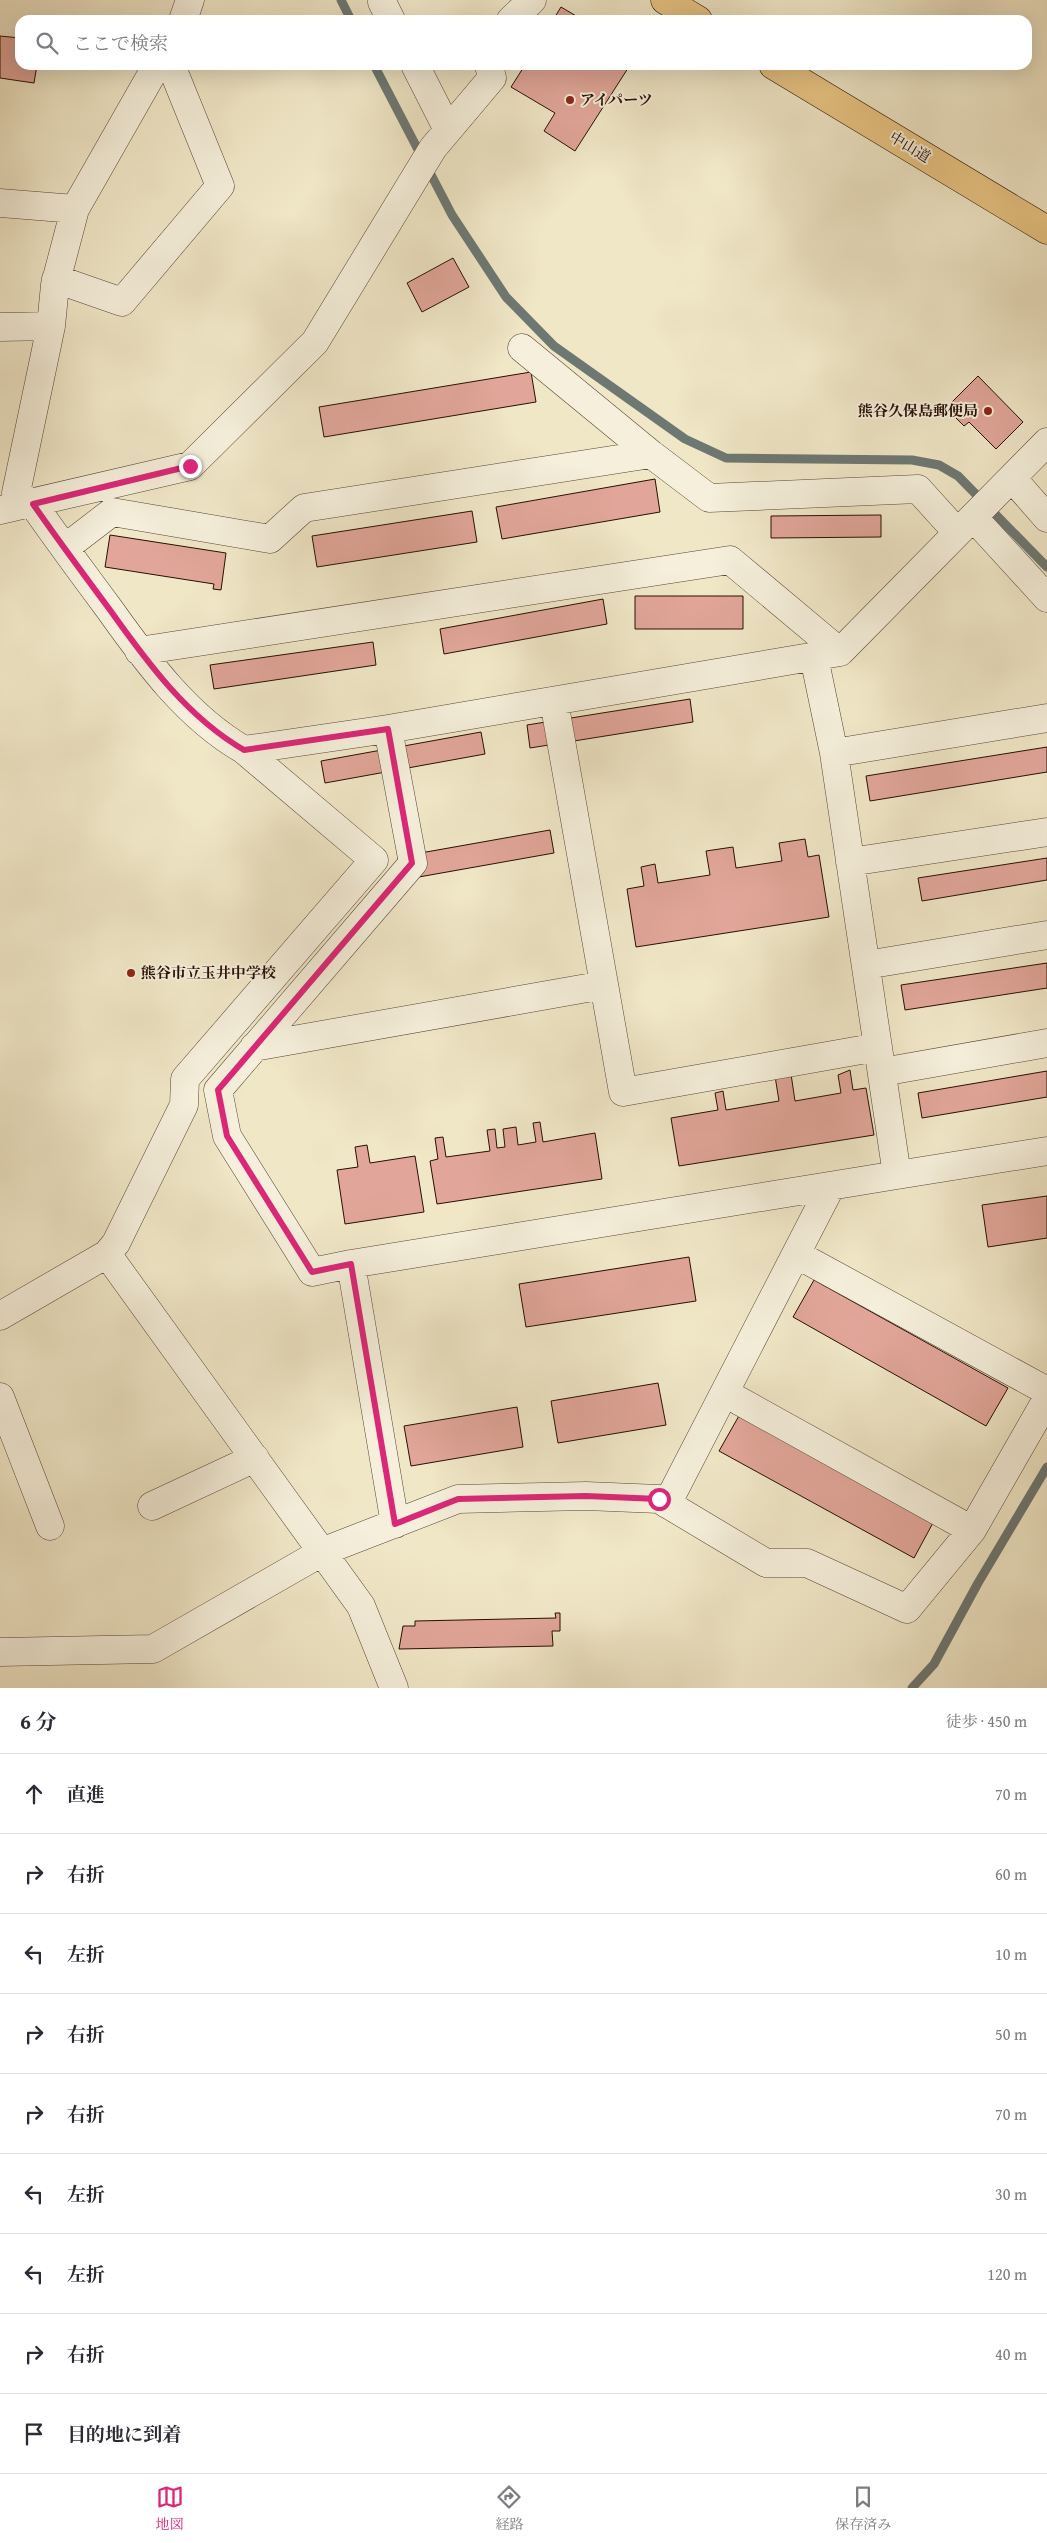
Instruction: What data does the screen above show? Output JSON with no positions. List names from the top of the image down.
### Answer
{
  "streets": {
    "highway": ["中山道"]
  },
  "places": ["アイパーツ", "熊谷久保島郵便局", "熊谷市立玉井中学校"],
  "page": {
    "search": "ここで検索",
    "heading": ["6 分", "徒歩 · 450 m"],
    "list": [
      ["直進", "70 m"],
      ["右折", "60 m"],
      ["左折", "10 m"],
      ["右折", "50 m"],
      ["右折", "70 m"],
      ["左折", "30 m"],
      ["左折", "120 m"],
      ["右折", "40 m"],
      "目的地に到着"
    ],
    "nav": ["地図", "経路", "保存済み"]
  }
}
